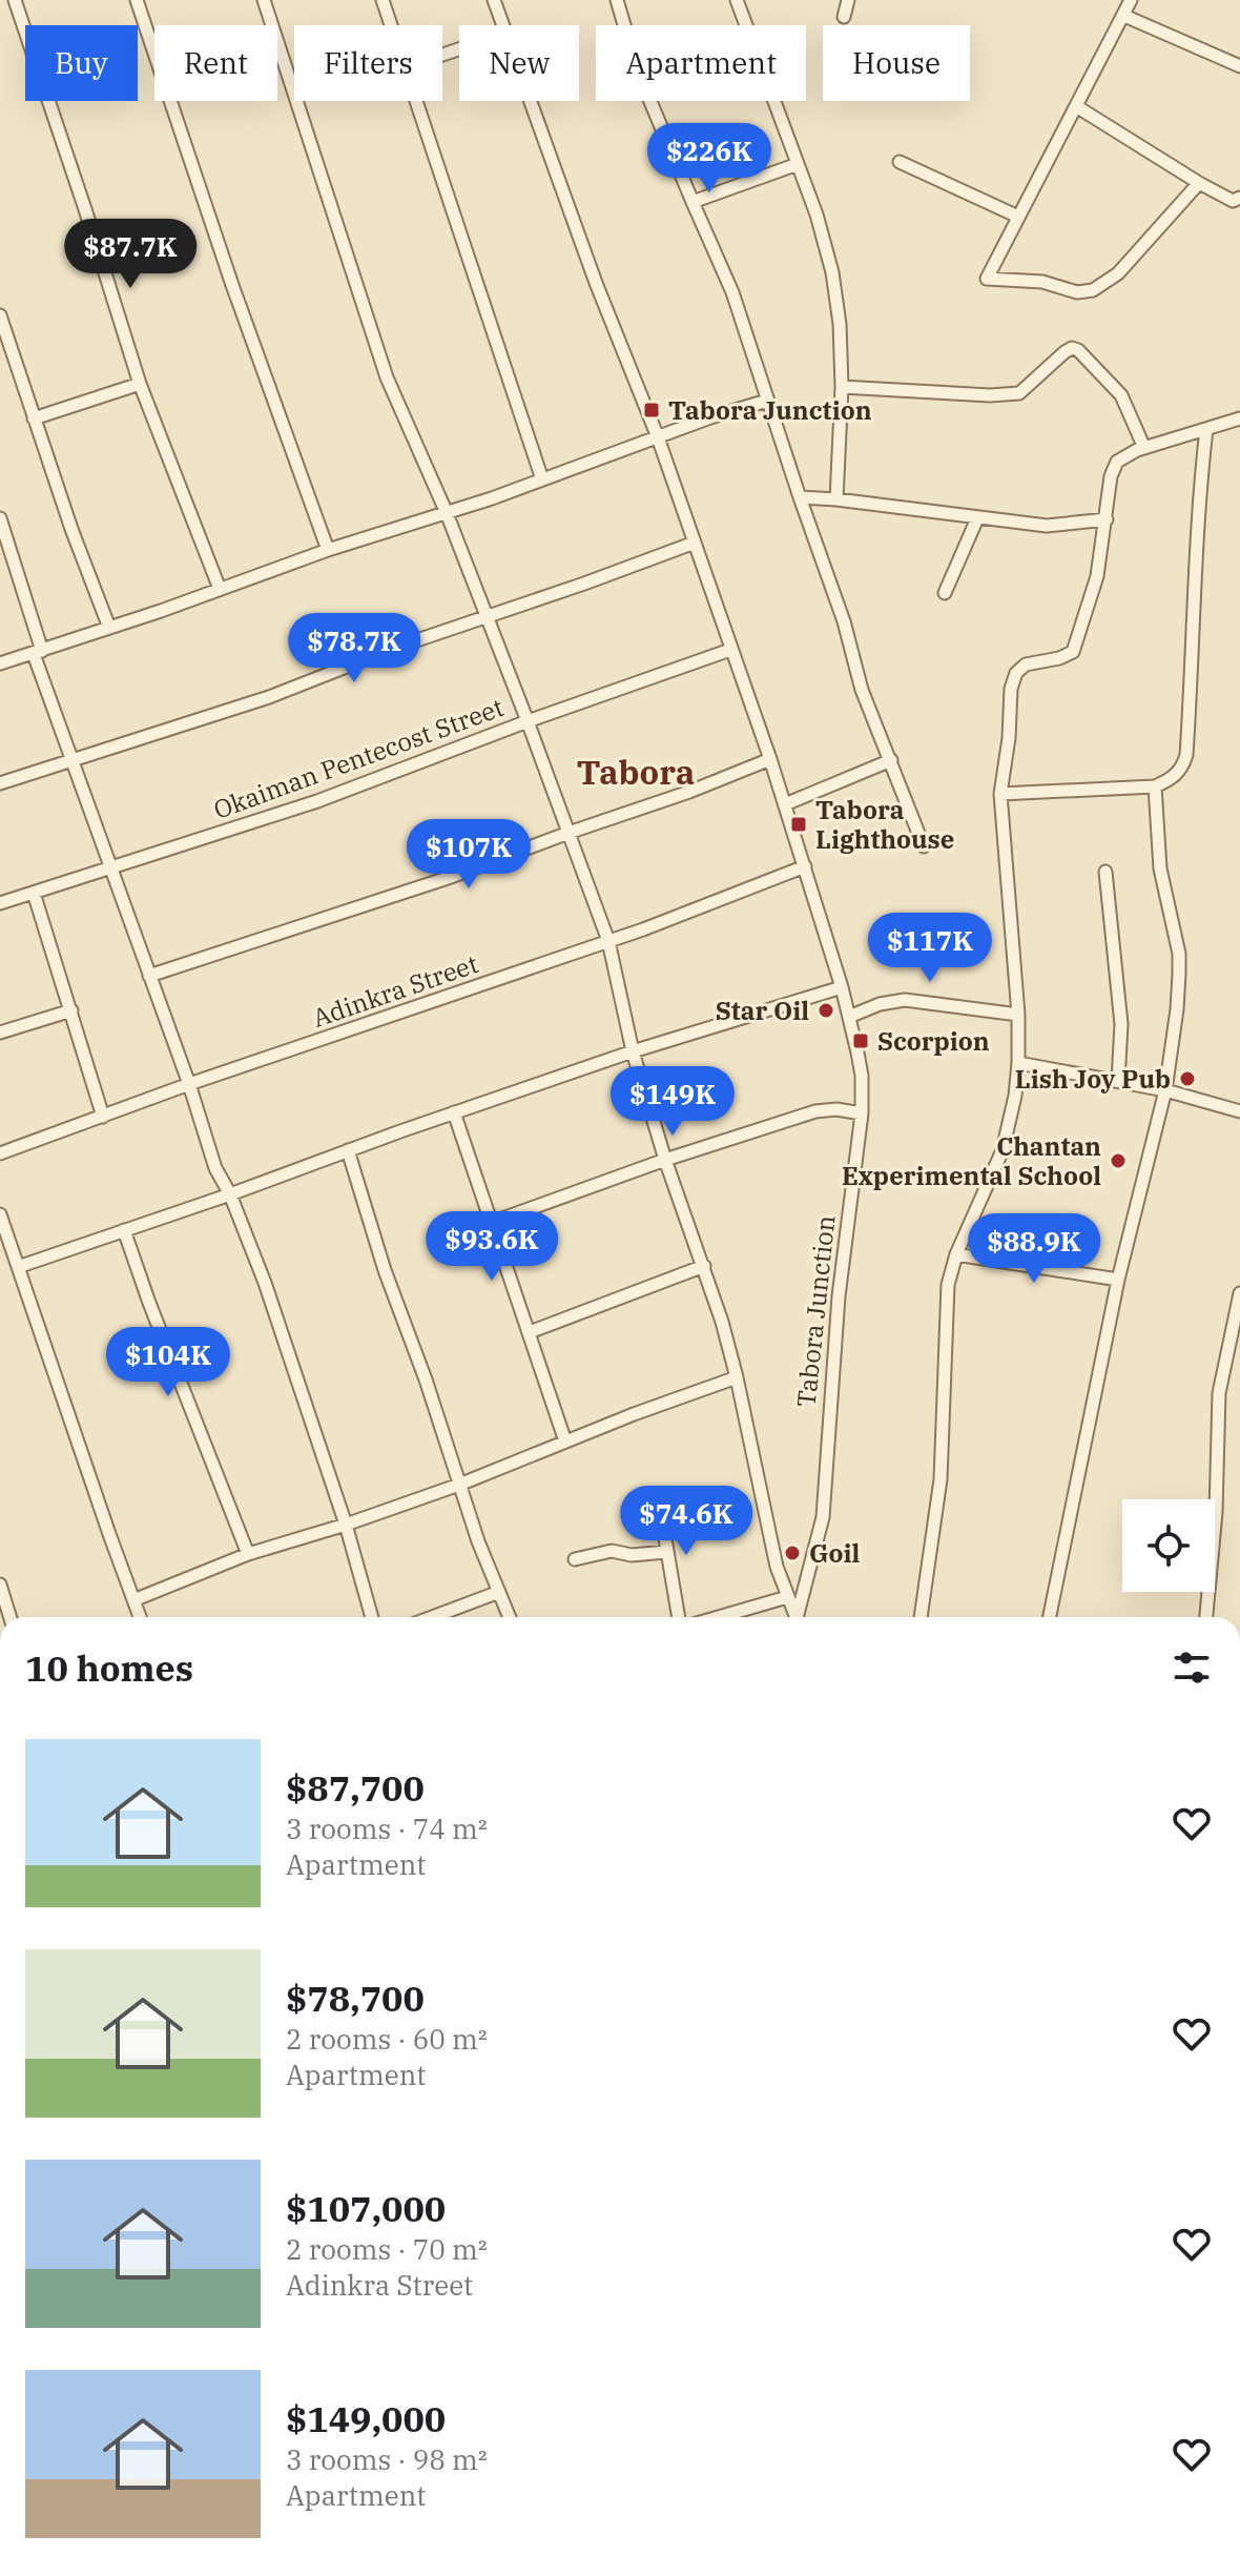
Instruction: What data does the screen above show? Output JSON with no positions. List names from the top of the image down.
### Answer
{
  "streets": {
    "street": ["Okaiman Pentecost Street", "Adinkra Street", "Tabora Junction"]
  },
  "crossings": [
    ["Okaiman Pentecost Street", "Tabora Junction"],
    ["Adinkra Street", "Tabora Junction"]
  ],
  "districts": ["Tabora"],
  "places": {
    "transit": ["Tabora Junction", "Tabora Lighthouse", "Scorpion"],
    "other": [
      "Star Oil",
      "Lish Joy Pub",
      "Chantan Experimental School",
      "Goil"
    ]
  },
  "page": {
    "chip": [
      "Buy",
      "Rent",
      "Filters",
      "New",
      "Apartment",
      "House"
    ],
    "price": [
      "$226K",
      "$87.7K",
      "$78.7K",
      "$107K",
      "$117K",
      "$149K",
      "$93.6K",
      "$88.9K",
      "$104K",
      "$74.6K"
    ],
    "heading": "10 homes",
    "list": [
      {
        "name": "$87,700",
        "note": "3 rooms · 74 m² · Apartment"
      },
      {
        "name": "$78,700",
        "note": "2 rooms · 60 m² · Apartment"
      },
      {
        "name": "$107,000",
        "note": "2 rooms · 70 m² · Adinkra Street"
      },
      {
        "name": "$149,000",
        "note": "3 rooms · 98 m² · Apartment"
      }
    ]
  }
}
